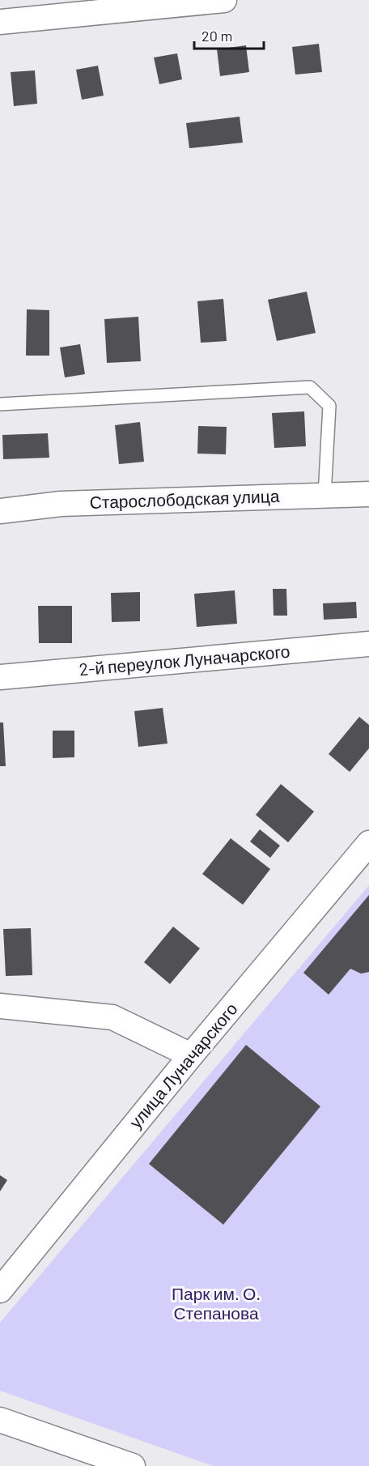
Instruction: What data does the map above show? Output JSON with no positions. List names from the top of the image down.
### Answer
{
  "streets": {
    "street": ["Старослободская улица", "2-й переулок Луначарского", "улица Луначарского"]
  },
  "parks": ["Парк им. О. Степанова"],
  "scale_bar": "20 m"
}
